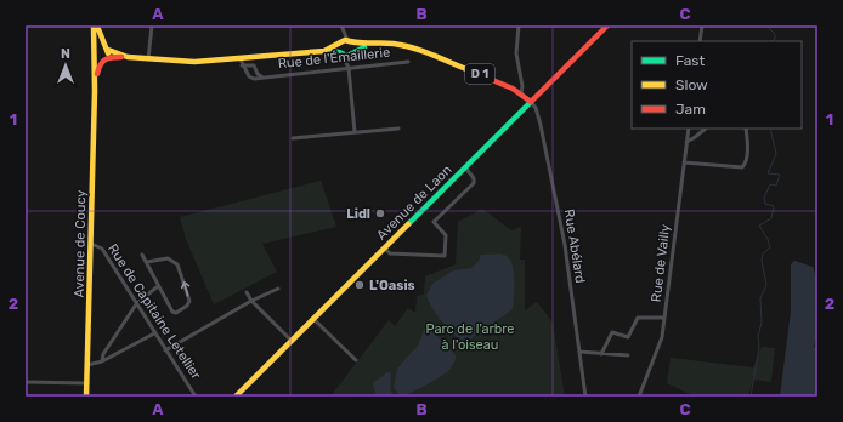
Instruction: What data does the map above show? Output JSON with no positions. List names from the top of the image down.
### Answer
{
  "streets": {
    "main road": ["D 1", "Avenue de Laon", "Avenue de Coucy"],
    "street": [
      "Rue de l'Émaillerie",
      "Rue Abélard",
      "Rue de Vailly",
      "Rue de Capitaine Letellier"
    ]
  },
  "crossings": [
    ["D 1", "Avenue de Laon"],
    ["D 1", "Rue Abélard"],
    ["Avenue de Laon", "Rue Abélard"],
    ["Avenue de Coucy", "Rue de Capitaine Letellier"]
  ],
  "parks": ["Parc de l'arbre à l'oiseau"],
  "places": ["Lidl", "L'Oasis"],
  "legend": ["Fast", "Slow", "Jam"],
  "north": "top",
  "grid": {
    "columns": ["A", "B", "C"],
    "rows": ["1", "2"]
  }
}
